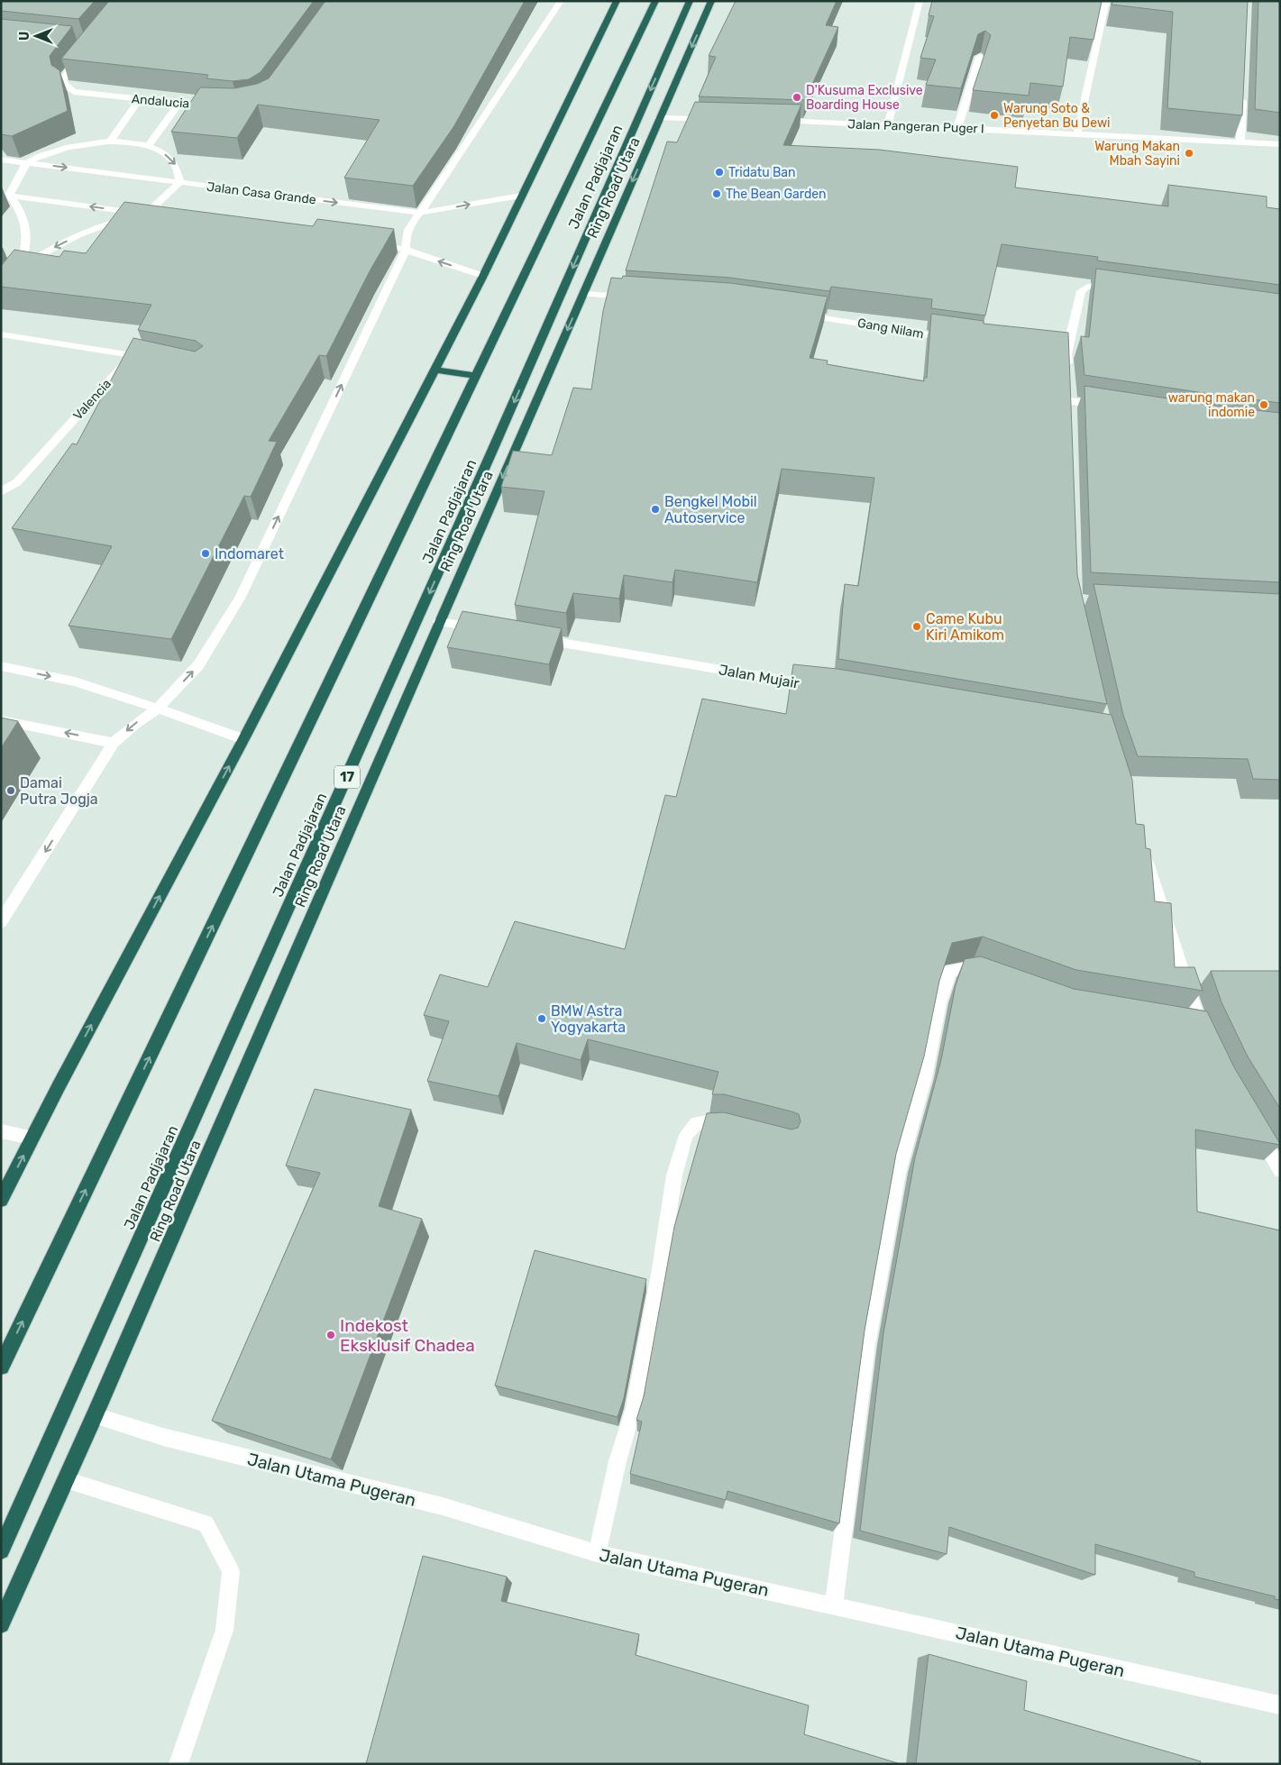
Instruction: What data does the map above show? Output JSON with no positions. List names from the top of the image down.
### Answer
{
  "streets": {
    "highway": ["Jalan Padjajaran", "Ring Road Utara", "17"],
    "street": [
      "Andalucia",
      "Jalan Pangeran Puger I",
      "Jalan Casa Grande",
      "Gang Nilam",
      "Valencia",
      "Jalan Mujair",
      "Jalan Utama Pugeran"
    ]
  },
  "crossings": [
    ["Ring Road Utara", "Jalan Utama Pugeran"]
  ],
  "places": [
    "D'Kusuma Exclusive Boarding House",
    "Warung Soto & Penyetan Bu Dewi",
    "Warung Makan Mbah Sayini",
    "Tridatu Ban",
    "The Bean Garden",
    "warung makan indomie",
    "Bengkel Mobil Autoservice",
    "Indomaret",
    "Came Kubu Kiri Amikom",
    "Damai Putra Jogja",
    "BMW Astra Yogyakarta",
    "Indekost Eksklusif Chadea"
  ],
  "north": "left"
}
